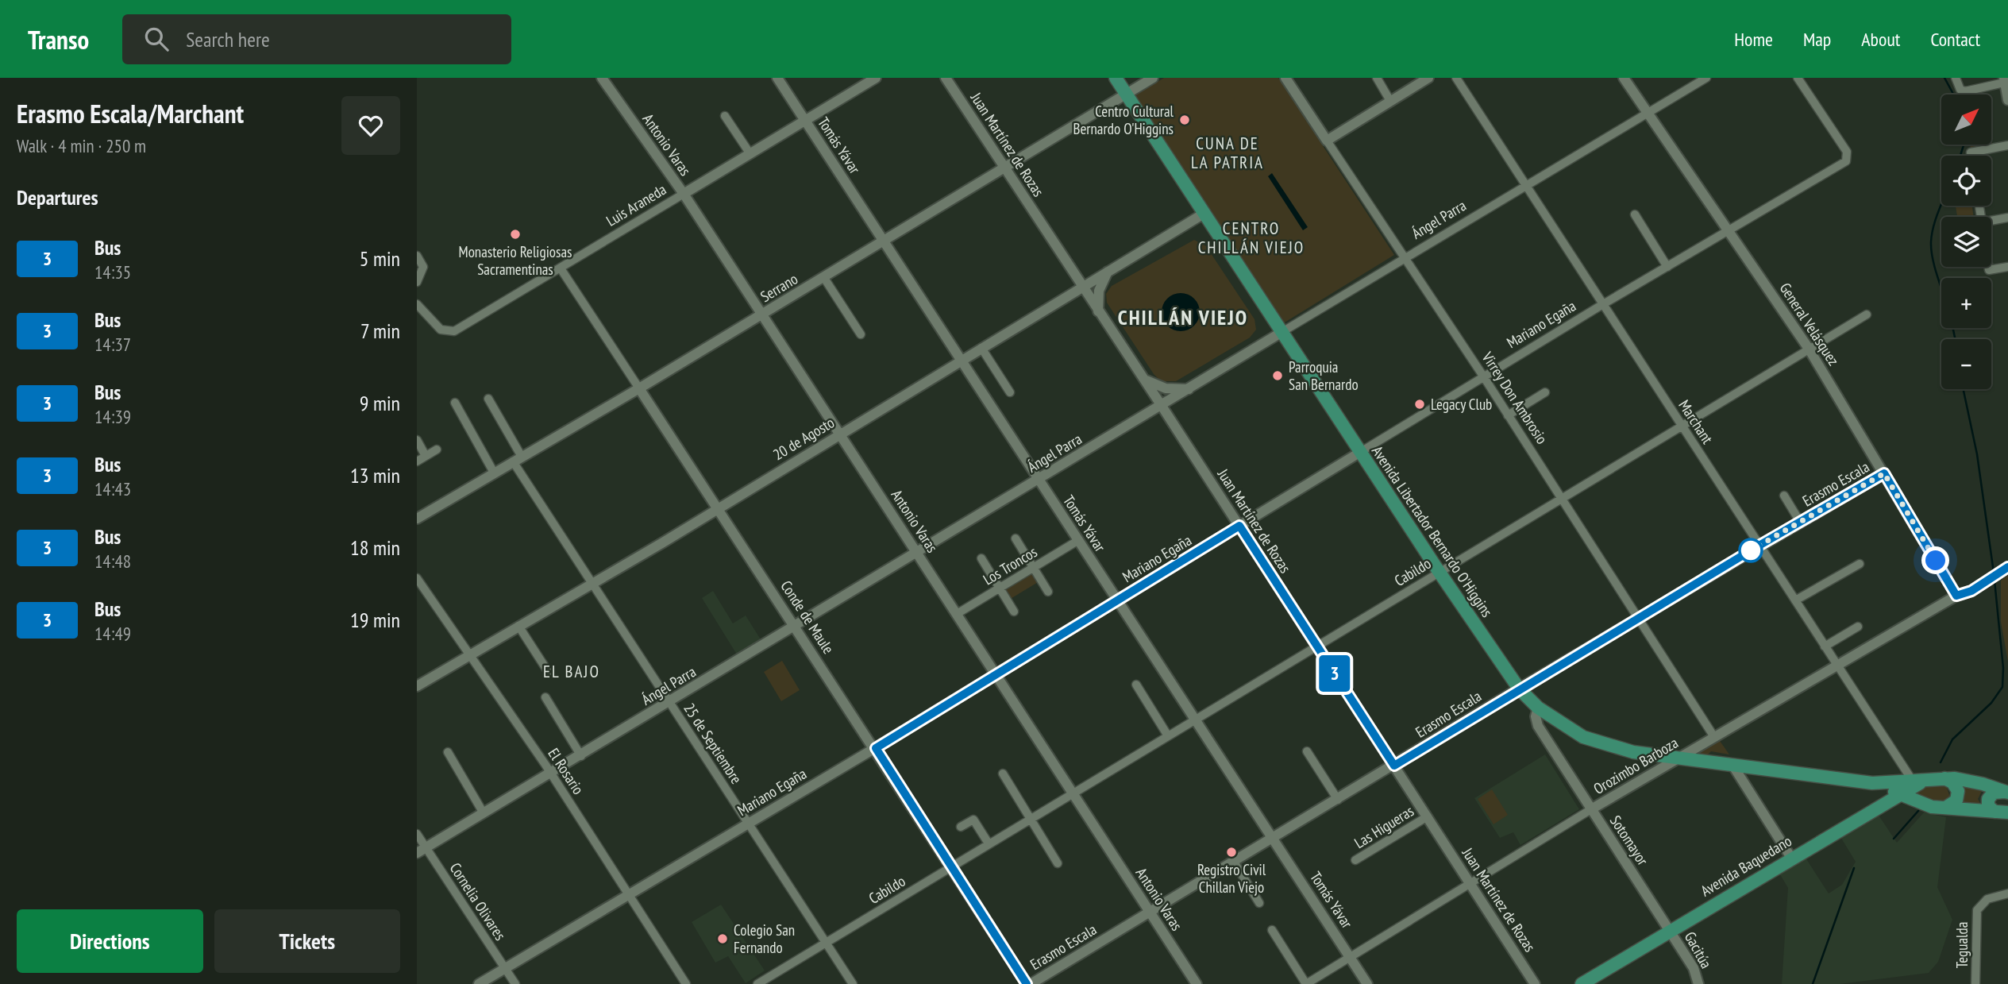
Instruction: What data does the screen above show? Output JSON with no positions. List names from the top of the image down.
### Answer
{
  "streets": {
    "main road": ["Avenida Libertador Bernardo O'Higgins", "Avenida Baquedano"],
    "street": [
      "Antonio Varas",
      "Juan Martínez de Rozas",
      "Tomás Yávar",
      "Luis Araneda",
      "Ángel Parra",
      "Serrano",
      "Mariano Egaña",
      "General Velásquez",
      "Virrey Don Ambrosio",
      "Marchant",
      "20 de Agosto",
      "Erasmo Escala",
      "Los Troncos",
      "Cabildo",
      "Conde de Maule",
      "25 de Septiembre",
      "Orozimbo Barboza",
      "El Rosario",
      "Las Higueras",
      "Sotomayor",
      "Cornelia Olivares",
      "Tegualda",
      "Gacitúa"
    ]
  },
  "crossings": [
    ["Antonio Varas", "Luis Araneda"],
    ["Antonio Varas", "Ángel Parra"],
    ["Antonio Varas", "Serrano"],
    ["Antonio Varas", "Mariano Egaña"],
    ["Antonio Varas", "20 de Agosto"],
    ["Antonio Varas", "Erasmo Escala"],
    ["Antonio Varas", "Los Troncos"],
    ["Antonio Varas", "Cabildo"],
    ["Juan Martínez de Rozas", "Ángel Parra"],
    ["Juan Martínez de Rozas", "Serrano"],
    ["Juan Martínez de Rozas", "Mariano Egaña"],
    ["Juan Martínez de Rozas", "20 de Agosto"],
    ["Juan Martínez de Rozas", "Erasmo Escala"],
    ["Juan Martínez de Rozas", "Cabildo"],
    ["Juan Martínez de Rozas", "Orozimbo Barboza"],
    ["Juan Martínez de Rozas", "Las Higueras"],
    ["Tomás Yávar", "Luis Araneda"],
    ["Tomás Yávar", "Ángel Parra"],
    ["Tomás Yávar", "Serrano"],
    ["Tomás Yávar", "Mariano Egaña"],
    ["Tomás Yávar", "20 de Agosto"],
    ["Tomás Yávar", "Erasmo Escala"],
    ["Tomás Yávar", "Los Troncos"],
    ["Tomás Yávar", "Cabildo"],
    ["Tomás Yávar", "Orozimbo Barboza"],
    ["Luis Araneda", "Conde de Maule"],
    ["Ángel Parra", "General Velásquez"],
    ["Ángel Parra", "Virrey Don Ambrosio"],
    ["Ángel Parra", "Marchant"],
    ["Ángel Parra", "Avenida Libertador Bernardo O'Higgins"],
    ["Ángel Parra", "Conde de Maule"],
    ["Ángel Parra", "25 de Septiembre"],
    ["Ángel Parra", "El Rosario"],
    ["Ángel Parra", "Cornelia Olivares"],
    ["Serrano", "Avenida Libertador Bernardo O'Higgins"],
    ["Serrano", "Conde de Maule"],
    ["Serrano", "25 de Septiembre"],
    ["Mariano Egaña", "General Velásquez"],
    ["Mariano Egaña", "Virrey Don Ambrosio"],
    ["Mariano Egaña", "Marchant"],
    ["Mariano Egaña", "Avenida Libertador Bernardo O'Higgins"],
    ["Mariano Egaña", "Conde de Maule"],
    ["Mariano Egaña", "25 de Septiembre"],
    ["Mariano Egaña", "El Rosario"],
    ["Mariano Egaña", "Cornelia Olivares"],
    ["General Velásquez", "Erasmo Escala"],
    ["General Velásquez", "Cabildo"],
    ["General Velásquez", "Orozimbo Barboza"],
    ["Virrey Don Ambrosio", "Erasmo Escala"],
    ["Virrey Don Ambrosio", "Cabildo"],
    ["Virrey Don Ambrosio", "Orozimbo Barboza"],
    ["Marchant", "Erasmo Escala"],
    ["Marchant", "Avenida Libertador Bernardo O'Higgins"],
    ["Marchant", "Cabildo"],
    ["Marchant", "Orozimbo Barboza"],
    ["20 de Agosto", "Avenida Libertador Bernardo O'Higgins"],
    ["20 de Agosto", "Conde de Maule"],
    ["20 de Agosto", "25 de Septiembre"],
    ["20 de Agosto", "El Rosario"],
    ["Erasmo Escala", "Avenida Libertador Bernardo O'Higgins"],
    ["Erasmo Escala", "Conde de Maule"],
    ["Avenida Libertador Bernardo O'Higgins", "Cabildo"],
    ["Avenida Libertador Bernardo O'Higgins", "Orozimbo Barboza"],
    ["Avenida Libertador Bernardo O'Higgins", "Sotomayor"],
    ["Avenida Libertador Bernardo O'Higgins", "Avenida Baquedano"],
    ["Cabildo", "Conde de Maule"],
    ["Cabildo", "25 de Septiembre"],
    ["Orozimbo Barboza", "Sotomayor"],
    ["Sotomayor", "Avenida Baquedano"],
    ["Sotomayor", "Gacitúa"],
    ["Avenida Baquedano", "Gacitúa"]
  ],
  "districts": [
    "CUNA DE LA PATRIA",
    "CENTRO CHILLÁN VIEJO",
    "CHILLÁN VIEJO",
    "EL BAJO"
  ],
  "places": [
    "Centro Cultural Bernardo O'Higgins",
    "Monasterio Religiosas Sacramentinas",
    "Parroquia San Bernardo",
    "Legacy Club",
    "Registro Civil Chillan Viejo",
    "Colegio San Fernando"
  ],
  "lines": ["bus line 3"],
  "north": "top right",
  "page": {
    "header": "Transo",
    "search": "Search here",
    "nav": [
      "Home",
      "Map",
      "About",
      "Contact"
    ],
    "heading": [
      ["Erasmo Escala/Marchant", "Walk · 4 min · 250 m"],
      "Departures"
    ],
    "on_map": "3",
    "map_buttons": ["+", "−"],
    "list": [
      {
        "mark": "3",
        "name": "Bus",
        "note": "14:35",
        "value": "5 min"
      },
      {
        "mark": "3",
        "name": "Bus",
        "note": "14:37",
        "value": "7 min"
      },
      {
        "mark": "3",
        "name": "Bus",
        "note": "14:39",
        "value": "9 min"
      },
      {
        "mark": "3",
        "name": "Bus",
        "note": "14:43",
        "value": "13 min"
      },
      {
        "mark": "3",
        "name": "Bus",
        "note": "14:48",
        "value": "18 min"
      },
      {
        "mark": "3",
        "name": "Bus",
        "note": "14:49",
        "value": "19 min"
      }
    ],
    "buttons": ["Directions", "Tickets"]
  }
}
